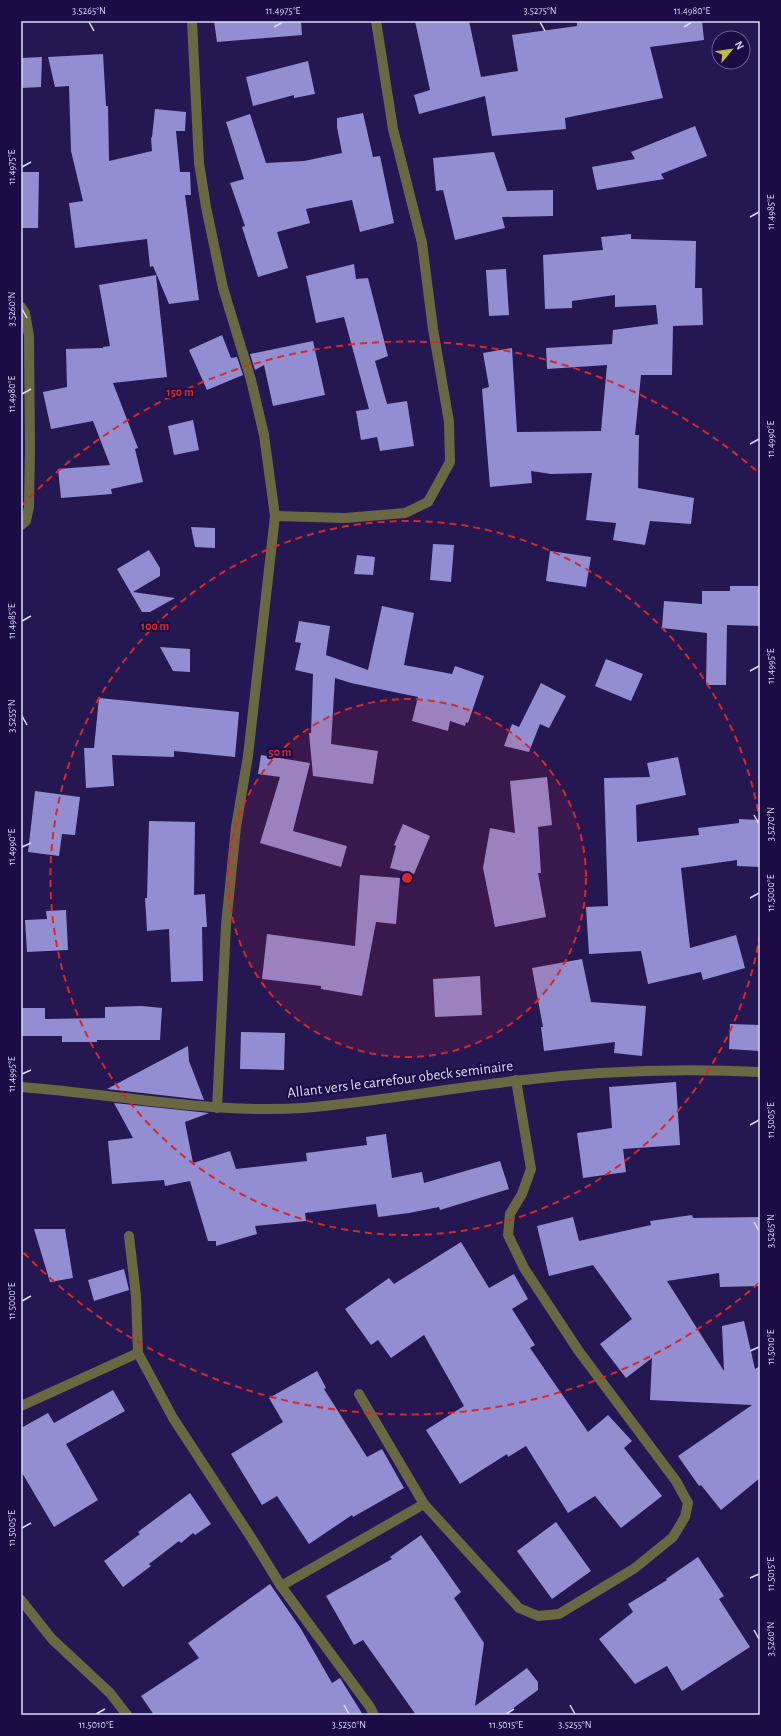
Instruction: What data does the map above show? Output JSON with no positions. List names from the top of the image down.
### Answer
{
  "streets": {
    "street": ["Allant vers le carrefour obeck seminaire"]
  },
  "north": "top right",
  "coordinates": [
    "3.5265°N",
    "11.4975°E",
    "3.5275°N",
    "11.4980°E",
    "11.4985°E",
    "3.5260°N",
    "11.4990°E",
    "11.4995°E",
    "3.5255°N",
    "3.5270°N",
    "11.5000°E",
    "11.5005°E",
    "11.5010°E",
    "11.5015°E",
    "3.5250°N"
  ],
  "rings": ["150 m", "100 m", "50 m"]
}
